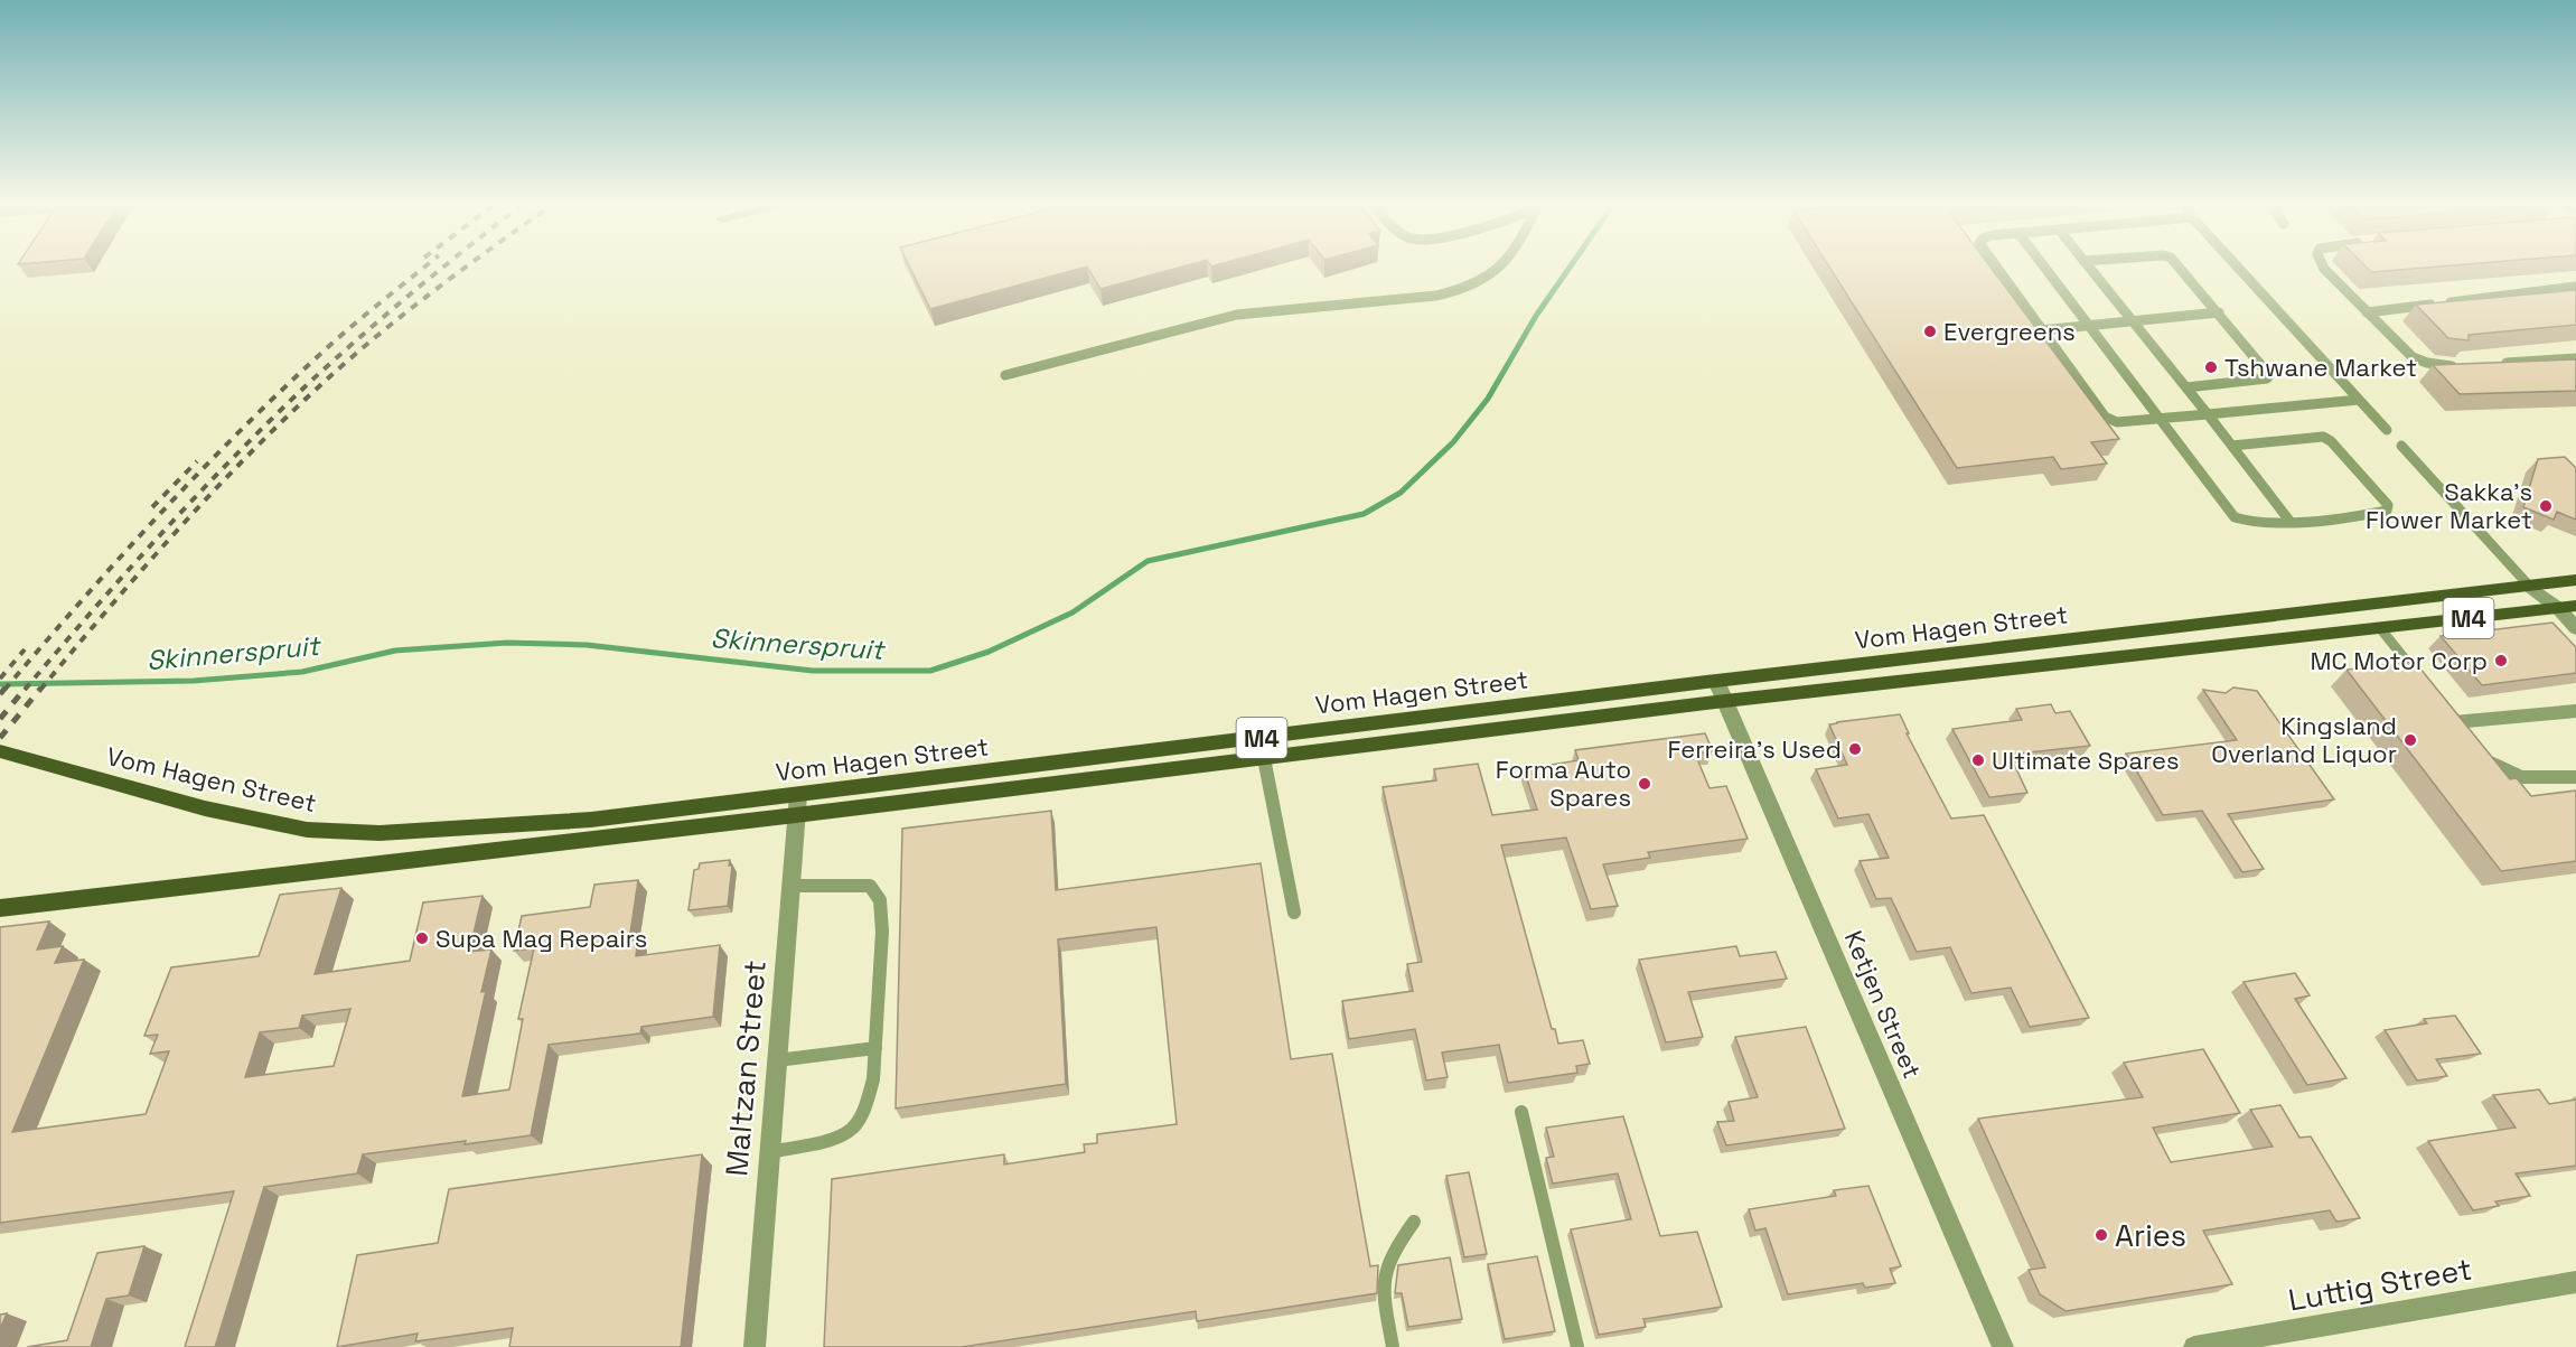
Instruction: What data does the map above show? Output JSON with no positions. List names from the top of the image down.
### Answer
{
  "streets": {
    "main road": ["M4", "Vom Hagen Street"],
    "street": ["Ketjen Street", "Maltzan Street", "Luttig Street"]
  },
  "crossings": [
    ["Vom Hagen Street", "Ketjen Street"],
    ["Vom Hagen Street", "Maltzan Street"]
  ],
  "water": ["Skinnerspruit"],
  "places": [
    "Evergreens",
    "Tshwane Market",
    "Sakka's Flower Market",
    "MC Motor Corp",
    "Kingsland Overland Liquor",
    "Ferreira's Used",
    "Ultimate Spares",
    "Forma Auto Spares",
    "Supa Mag Repairs",
    "Aries"
  ]
}
